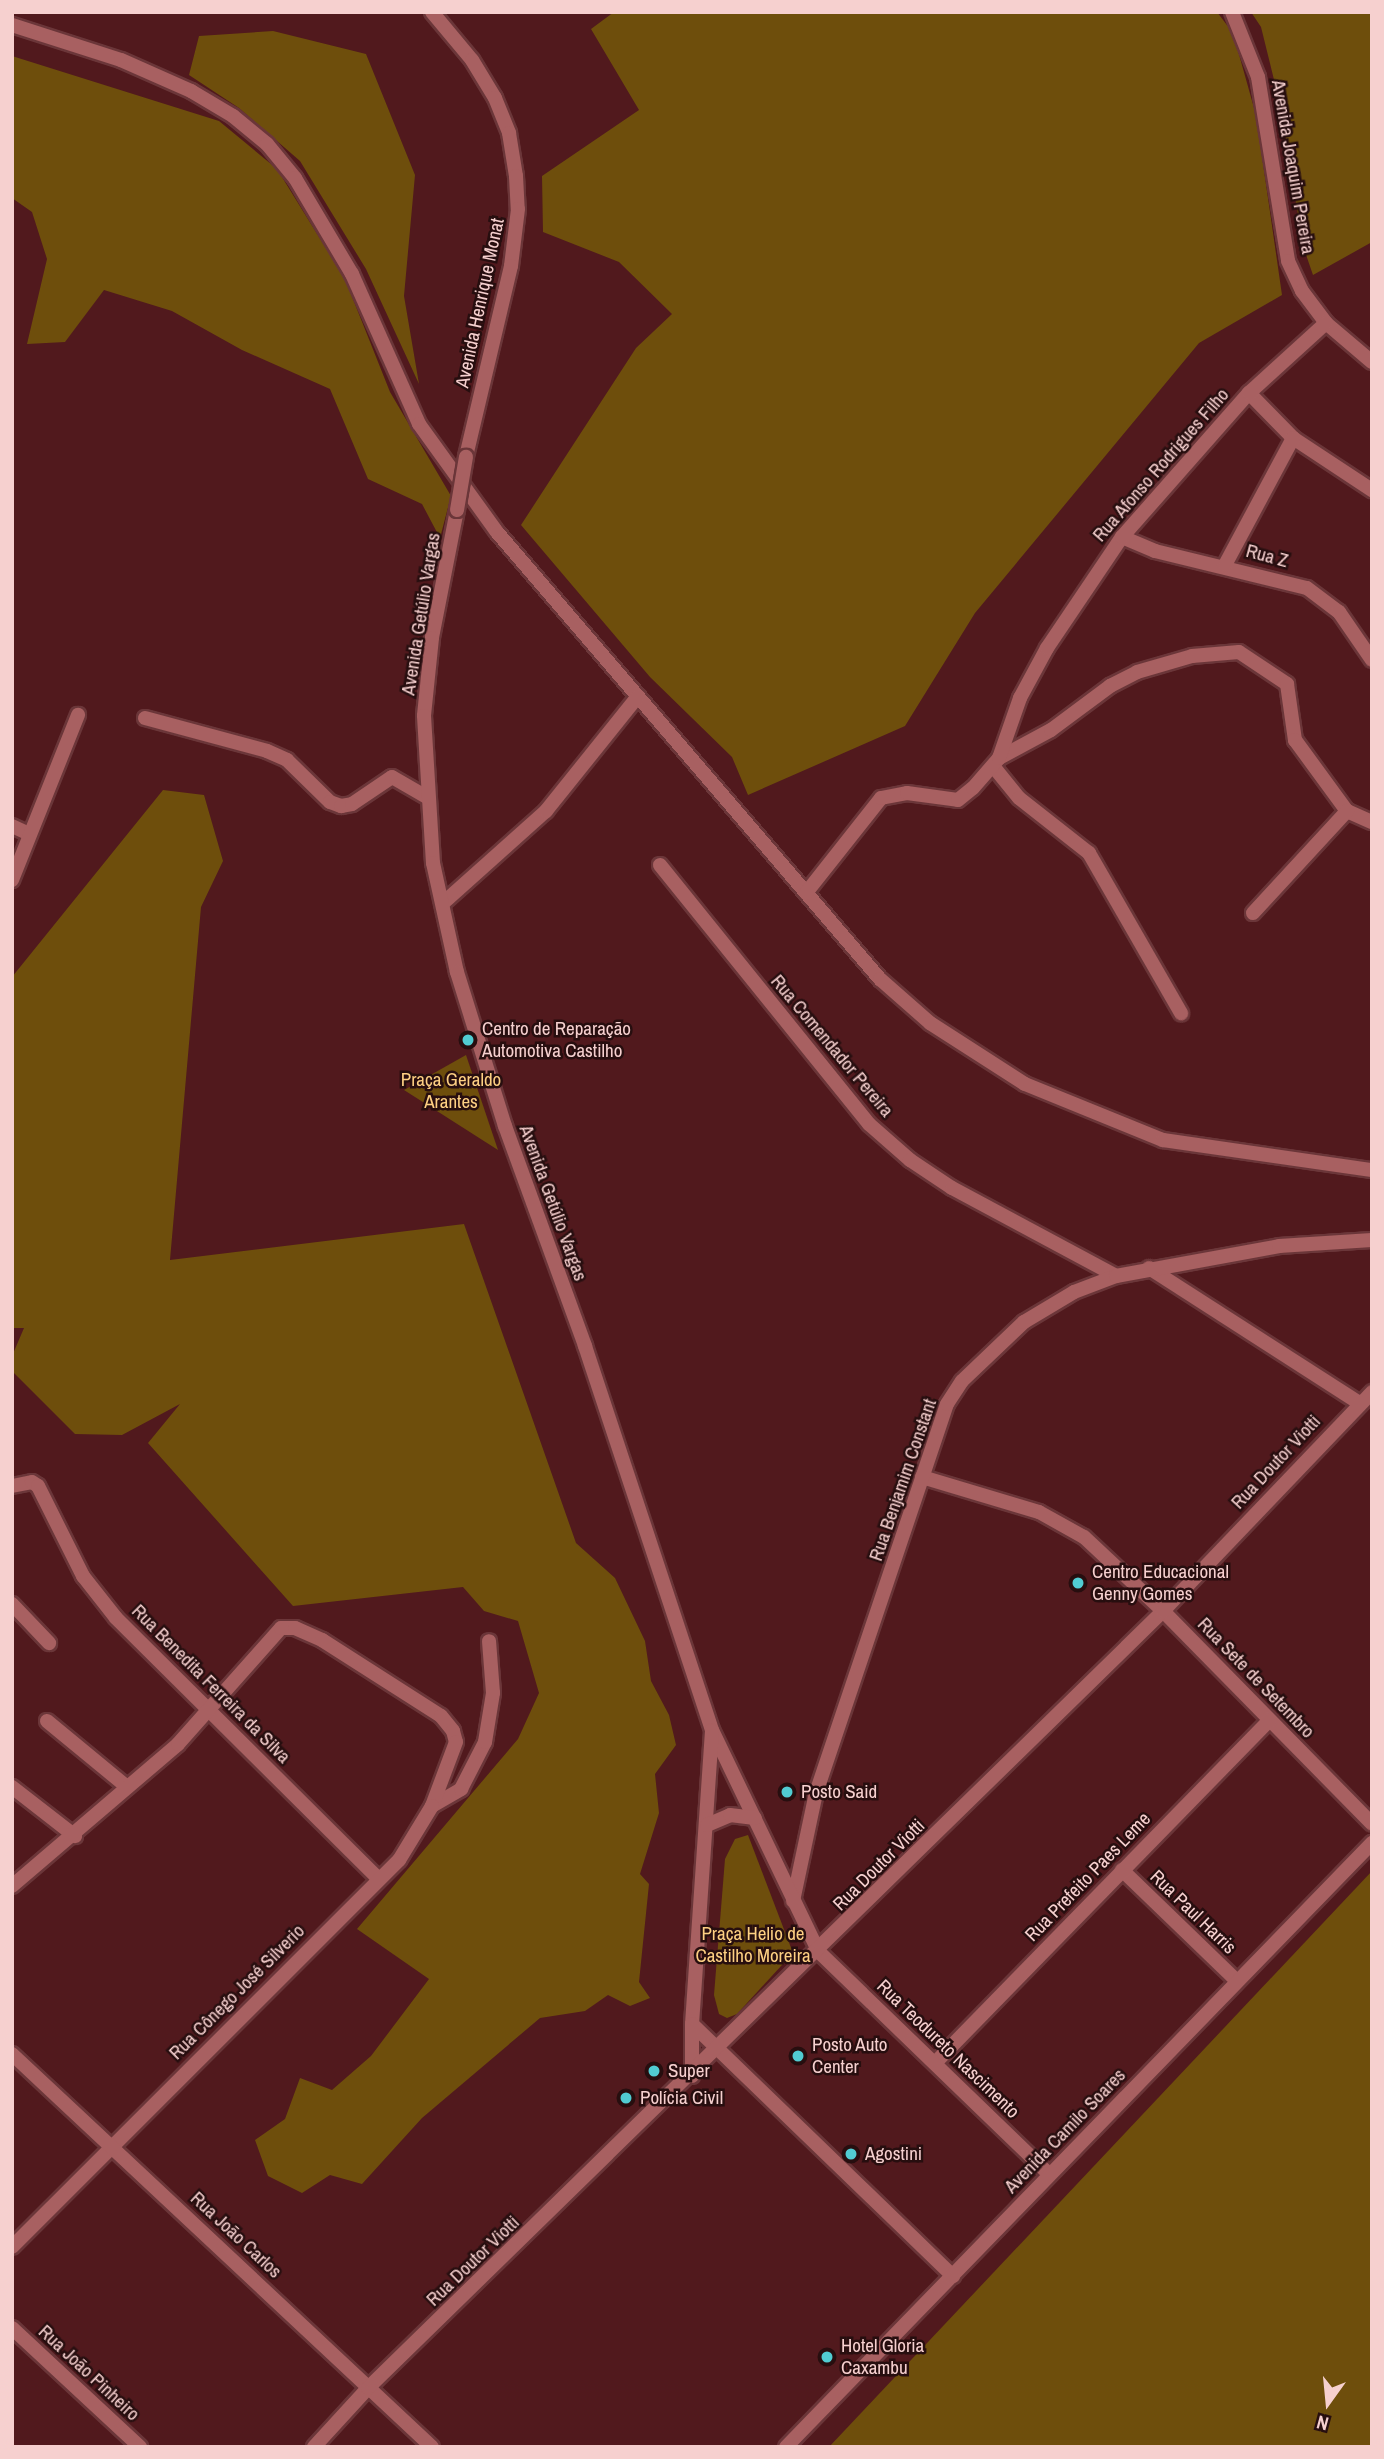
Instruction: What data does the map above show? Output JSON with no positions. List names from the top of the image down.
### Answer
{
  "streets": {
    "street": [
      "Avenida Joaquim Pereira",
      "Avenida Henrique Monat",
      "Rua Afonso Rodrigues Filho",
      "Rua Z",
      "Avenida Getúlio Vargas",
      "Rua Comendador Pereira",
      "Rua Doutor Viotti",
      "Rua Benjamim Constant",
      "Rua Sete de Setembro",
      "Rua Benedita Ferreira da Silva",
      "Rua Prefeito Paes Leme",
      "Rua Paul Harris",
      "Rua Cônego José Silverio",
      "Rua Teodureto Nascimento",
      "Avenida Camilo Soares",
      "Rua João Carlos",
      "Rua João Pinheiro"
    ]
  },
  "crossings": [
    ["Avenida Joaquim Pereira", "Rua Afonso Rodrigues Filho"],
    ["Avenida Henrique Monat", "Avenida Getúlio Vargas"],
    ["Rua Afonso Rodrigues Filho", "Rua Z"],
    ["Rua Comendador Pereira", "Rua Benjamim Constant"],
    ["Rua Doutor Viotti", "Rua Sete de Setembro"],
    ["Rua Doutor Viotti", "Rua Teodureto Nascimento"],
    ["Rua Doutor Viotti", "Rua João Carlos"],
    ["Rua Benjamim Constant", "Rua Sete de Setembro"],
    ["Rua Sete de Setembro", "Rua Prefeito Paes Leme"],
    ["Rua Benedita Ferreira da Silva", "Rua Cônego José Silverio"],
    ["Rua Prefeito Paes Leme", "Rua Paul Harris"],
    ["Rua Prefeito Paes Leme", "Rua Teodureto Nascimento"],
    ["Rua Paul Harris", "Avenida Camilo Soares"],
    ["Rua Cônego José Silverio", "Rua João Carlos"],
    ["Rua Teodureto Nascimento", "Avenida Camilo Soares"]
  ],
  "parks": ["Praça Geraldo Arantes", "Praça Helio de Castilho Moreira"],
  "places": [
    "Centro de Reparação Automotiva Castilho",
    "Centro Educacional Genny Gomes",
    "Posto Said",
    "Posto Auto Center",
    "Super",
    "Polícia Civil",
    "Agostini",
    "Hotel Gloria Caxambu"
  ],
  "north": "bottom"
}
